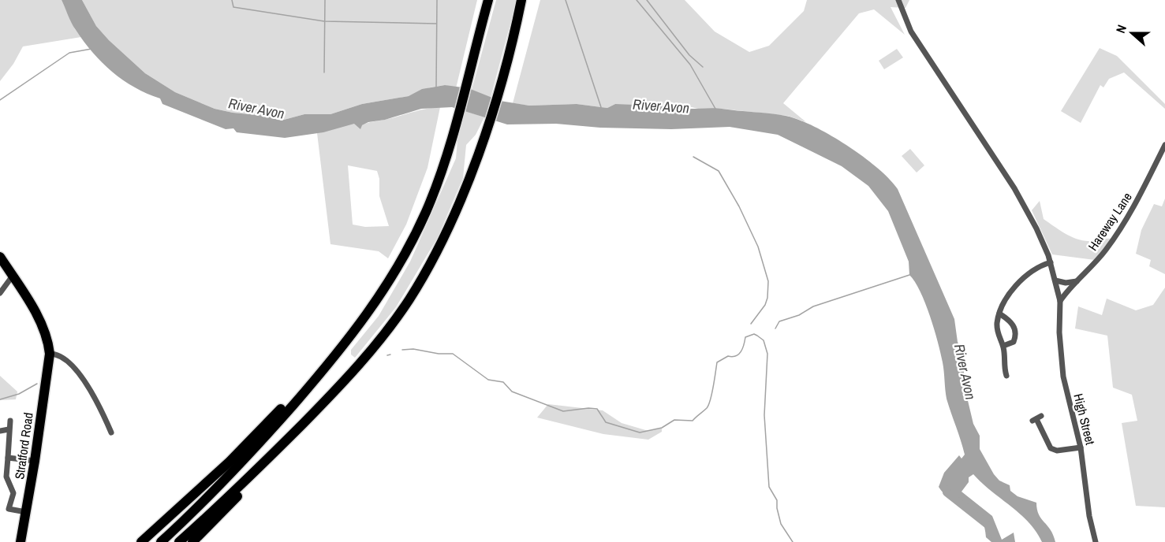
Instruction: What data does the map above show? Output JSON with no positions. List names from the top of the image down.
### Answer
{
  "streets": {
    "highway": ["Stratford Road"],
    "street": ["Hareway Lane", "High Street"]
  },
  "crossings": [
    ["Hareway Lane", "High Street"]
  ],
  "water": ["River Avon"],
  "north": "left"
}
